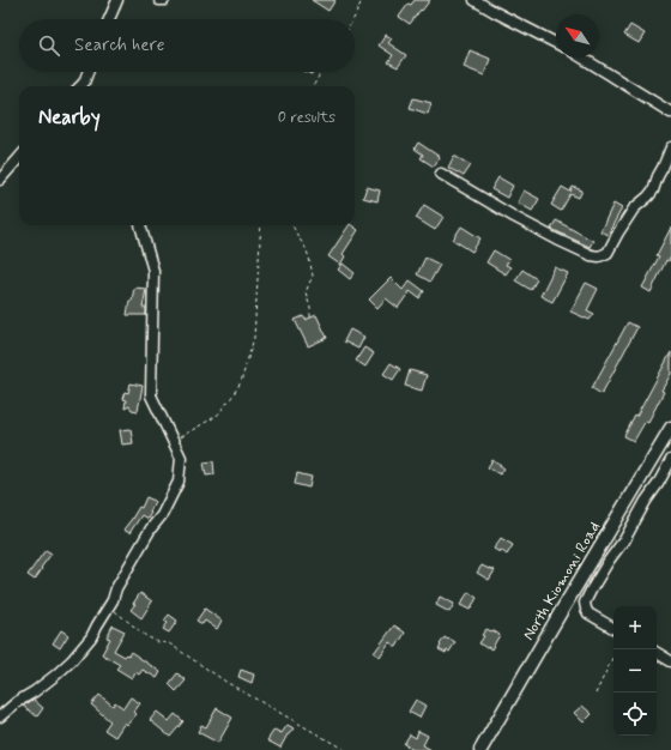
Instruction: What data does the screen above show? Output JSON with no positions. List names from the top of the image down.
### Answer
{
  "streets": {
    "main road": ["North Kiomoni Road"]
  },
  "north": "top left",
  "page": {
    "search": "Search here",
    "heading": ["Nearby", "0 results"],
    "map_buttons": ["+", "−"]
  }
}
